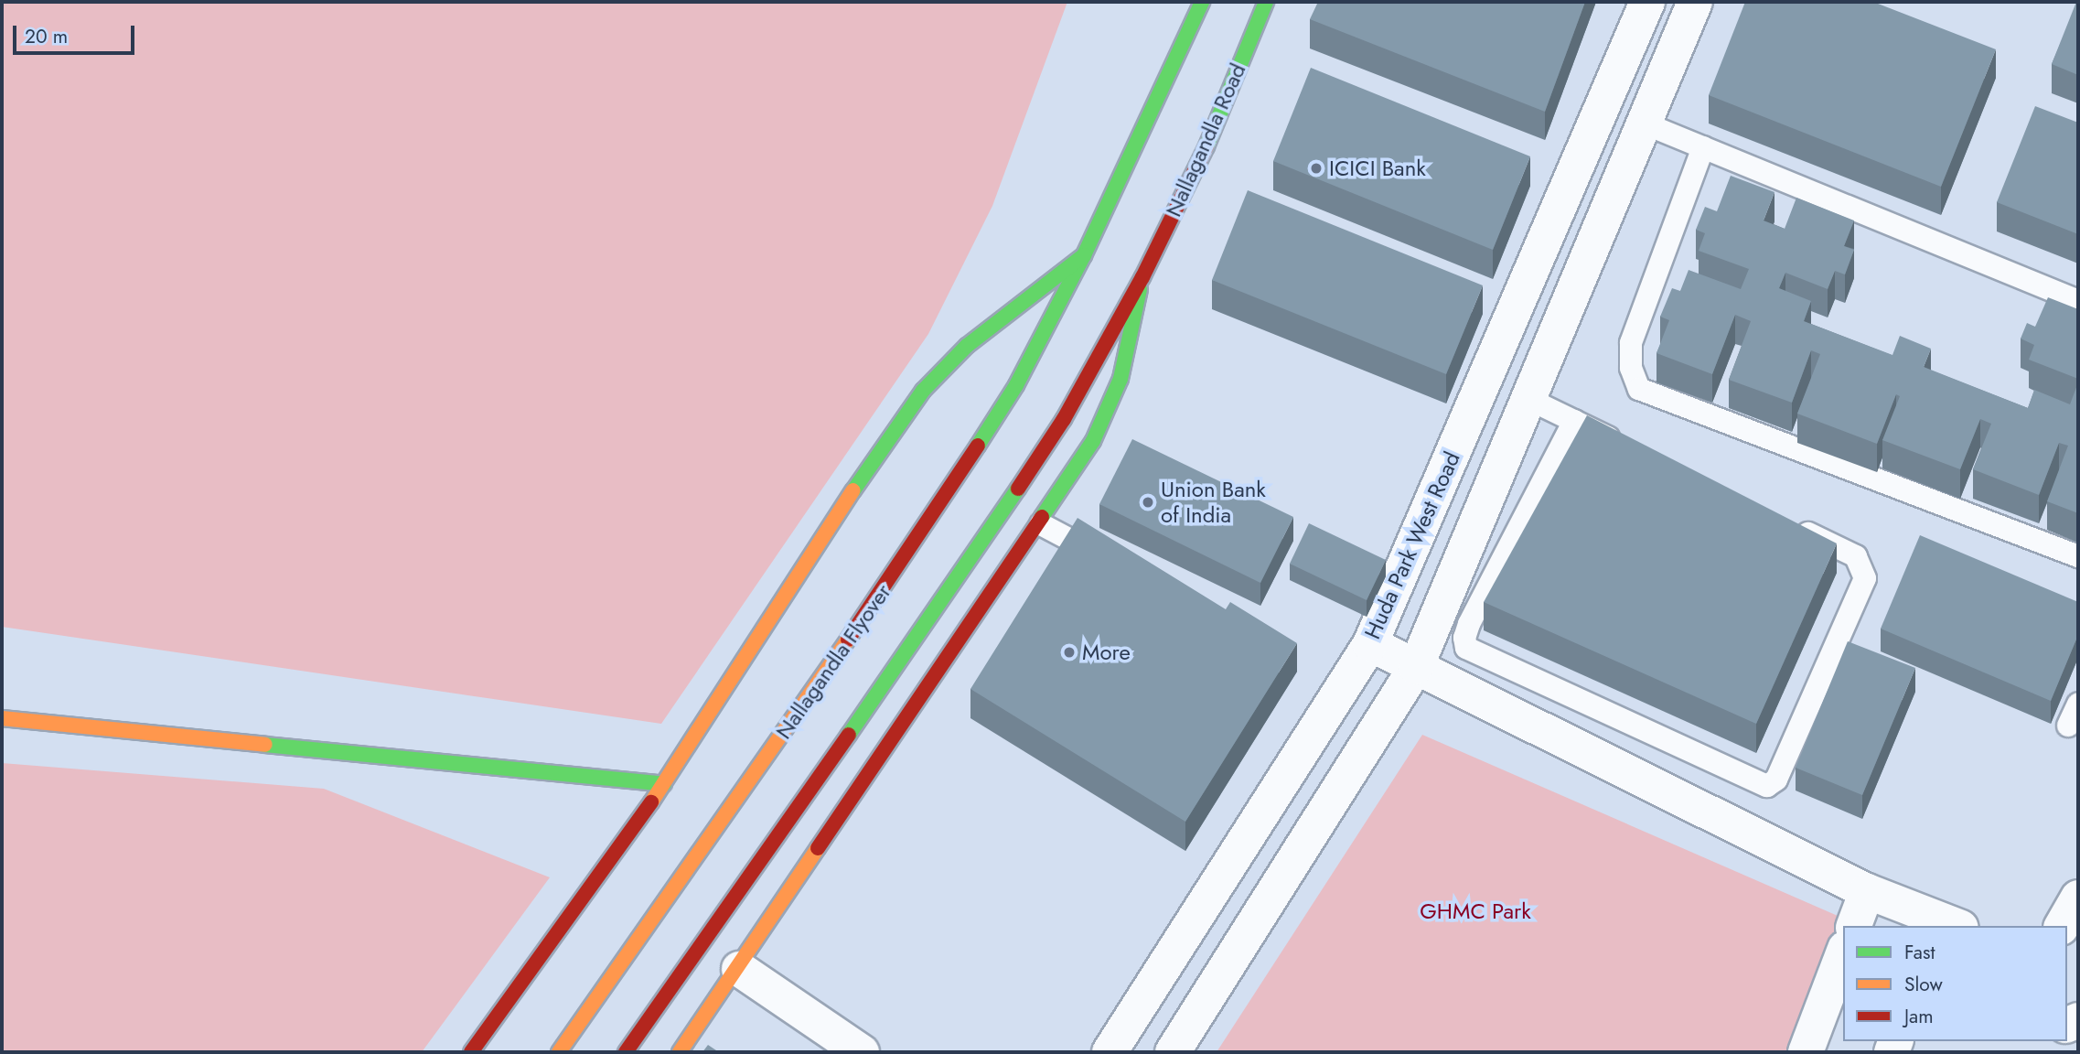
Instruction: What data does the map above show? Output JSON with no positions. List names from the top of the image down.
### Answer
{
  "streets": {
    "street": ["Nallagandla Road", "Huda Park West Road", "Nallagandla Flyover"]
  },
  "parks": ["GHMC Park"],
  "places": ["ICICI Bank", "Union Bank of India", "More"],
  "legend": ["Fast", "Slow", "Jam"],
  "scale_bar": "20 m"
}
